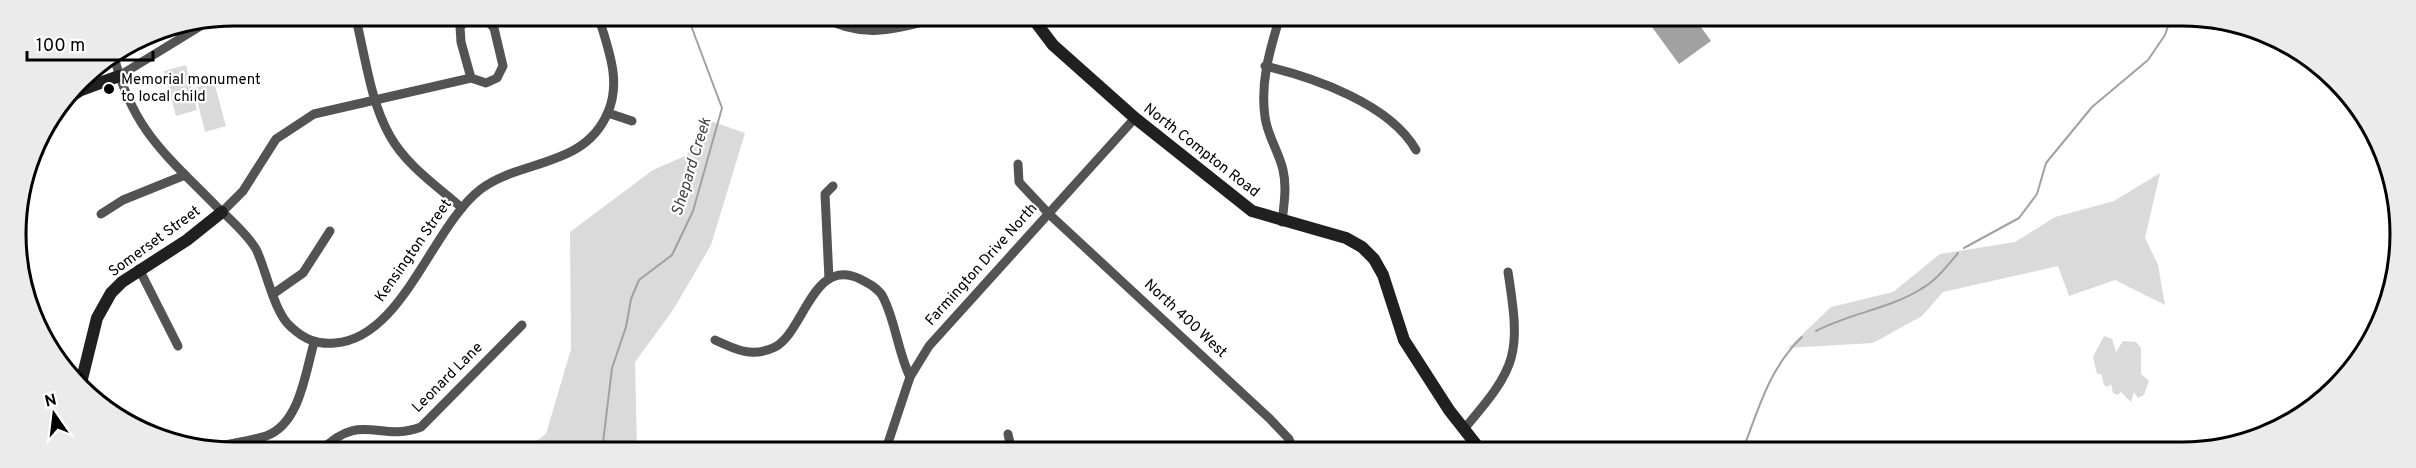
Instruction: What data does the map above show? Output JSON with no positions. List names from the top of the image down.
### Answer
{
  "streets": {
    "street": [
      "North Compton Road",
      "Somerset Street",
      "Kensington Street",
      "Farmington Drive North",
      "North 400 West",
      "Leonard Lane"
    ]
  },
  "crossings": [
    ["North Compton Road", "Farmington Drive North"],
    ["Farmington Drive North", "North 400 West"]
  ],
  "water": ["Shepard Creek"],
  "places": ["Memorial monument to local child"],
  "scale_bar": "100 m",
  "north": "top"
}
